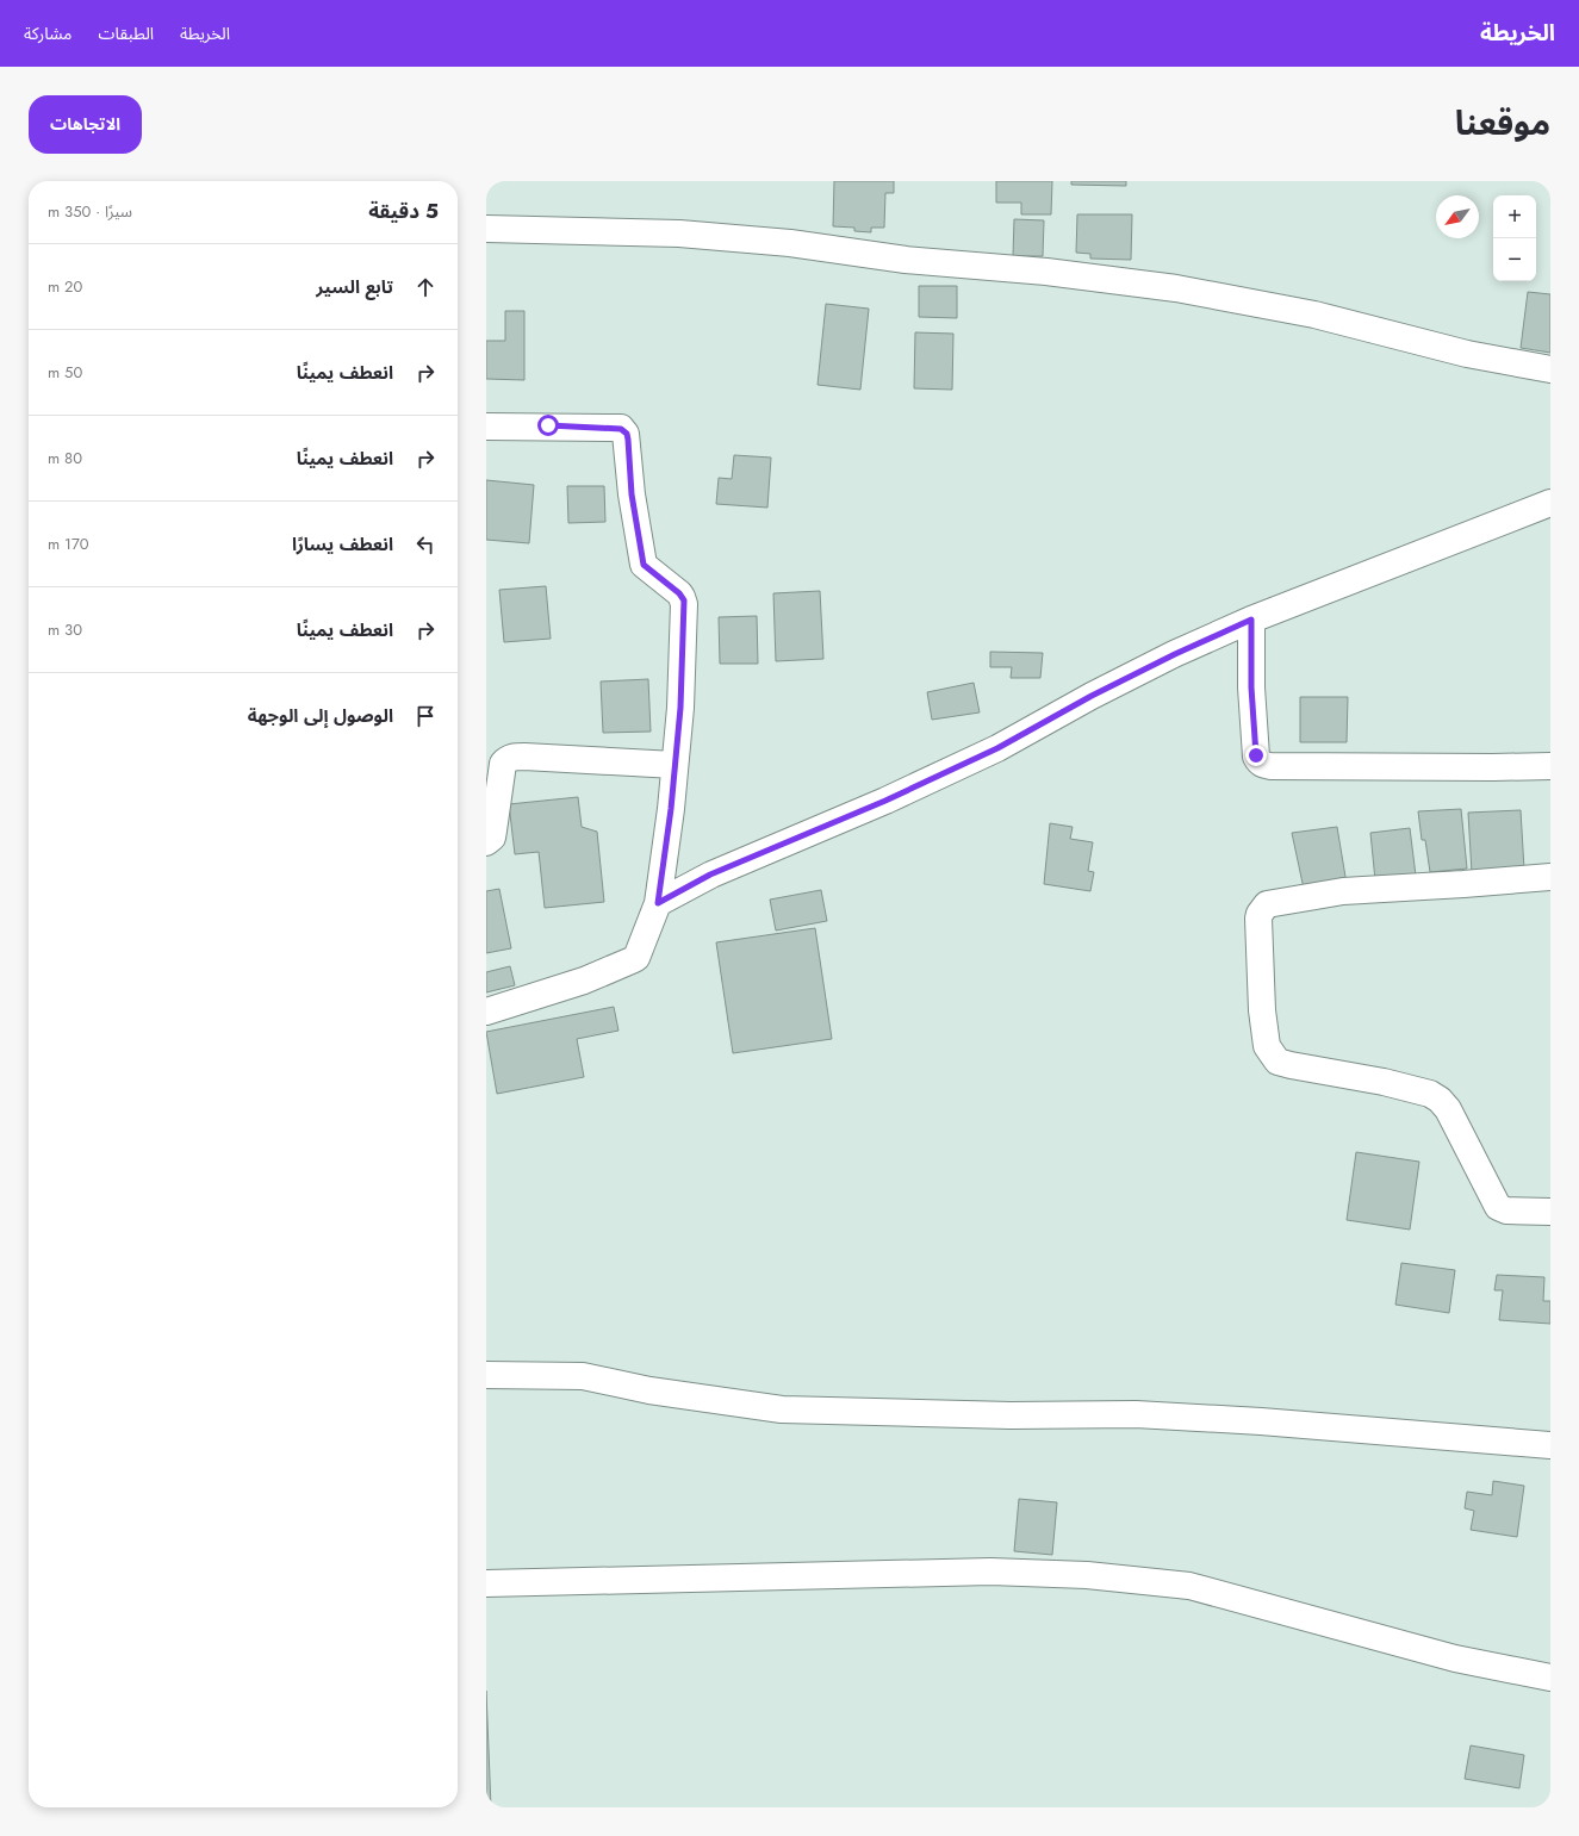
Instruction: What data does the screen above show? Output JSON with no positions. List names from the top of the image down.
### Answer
{
  "north": "bottom left",
  "page": {
    "header": "الخريطة",
    "nav": ["الخريطة", "الطبقات", "مشاركة"],
    "title": "موقعنا",
    "buttons": "الاتجاهات",
    "heading": ["5 دقيقة", "سيرًا · 350 m"],
    "map_buttons": ["+", "−"],
    "list": [
      ["تابع السير", "20 m"],
      ["انعطف يمينًا", "50 m"],
      ["انعطف يمينًا", "80 m"],
      ["انعطف يسارًا", "170 m"],
      ["انعطف يمينًا", "30 m"],
      "الوصول إلى الوجهة"
    ]
  }
}
